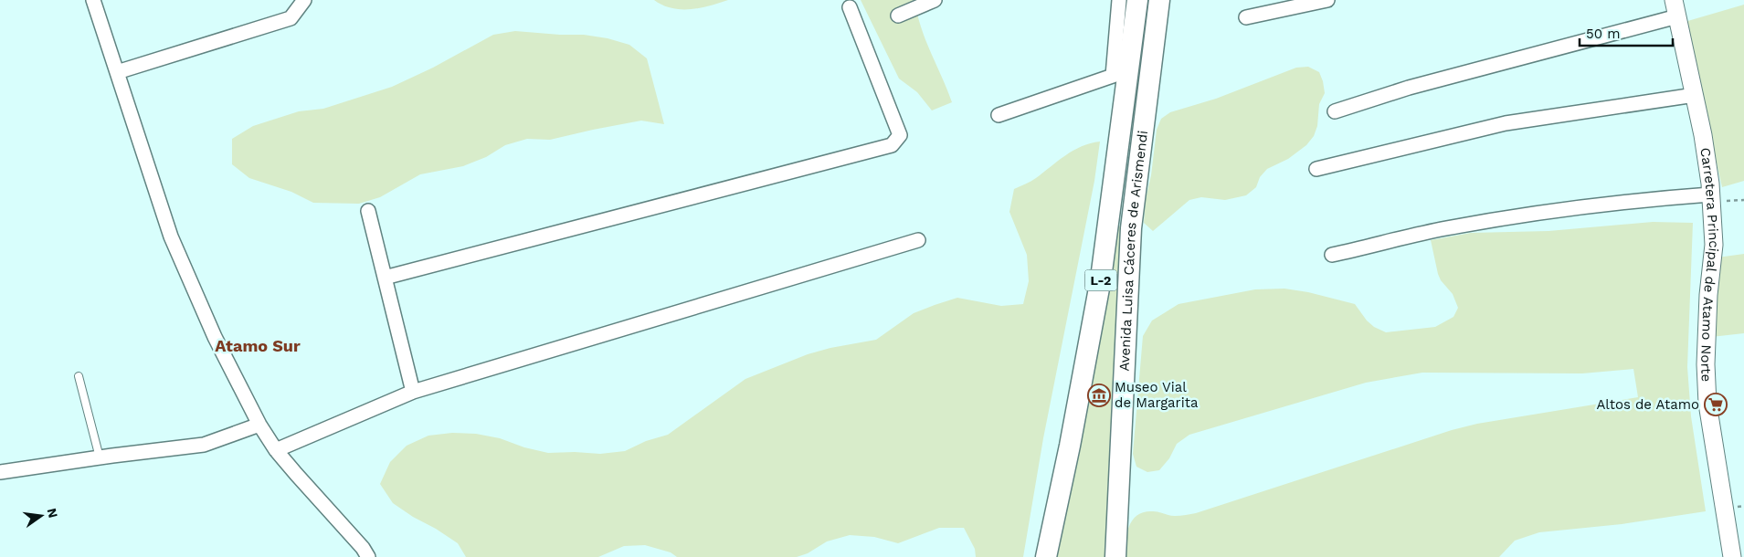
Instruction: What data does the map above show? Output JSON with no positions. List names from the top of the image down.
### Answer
{
  "streets": {
    "main road": ["Avenida Luisa Cáceres de Arismendi", "L-2"],
    "street": ["Carretera Principal de Atamo Norte"]
  },
  "districts": ["Atamo Sur"],
  "places": {
    "museum": ["Museo Vial de Margarita"],
    "supermarket": ["Altos de Atamo"]
  },
  "scale_bar": "50 m",
  "north": "right"
}
